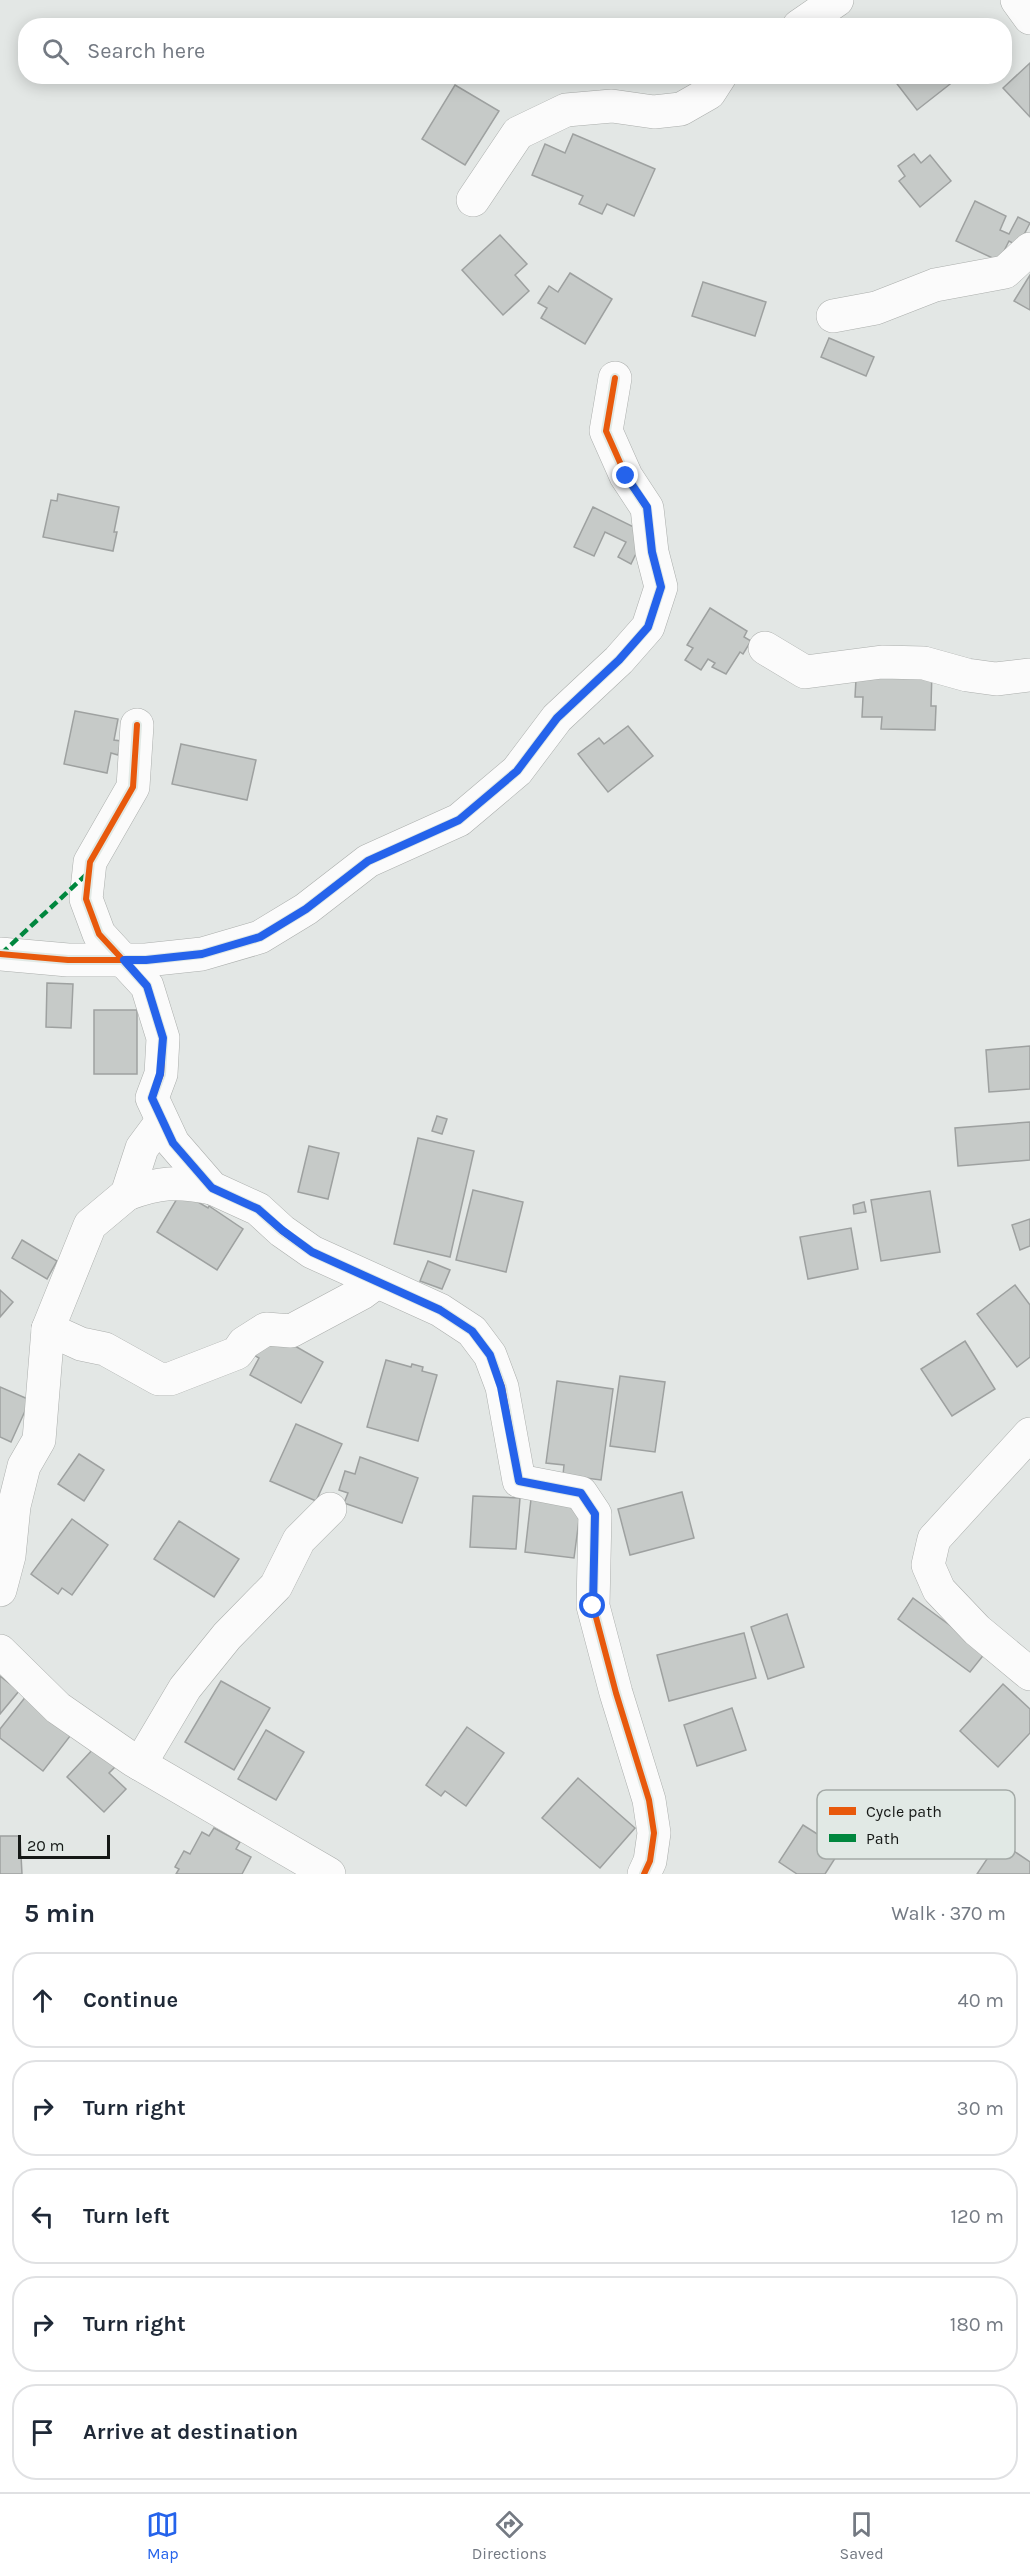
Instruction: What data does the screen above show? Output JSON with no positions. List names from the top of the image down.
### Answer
{
  "legend": ["Cycle path", "Path"],
  "scale_bar": "20 m",
  "page": {
    "search": "Search here",
    "scale": "20 m",
    "heading": ["5 min", "Walk · 370 m"],
    "list": [
      ["Continue", "40 m"],
      ["Turn right", "30 m"],
      ["Turn left", "120 m"],
      ["Turn right", "180 m"],
      "Arrive at destination"
    ],
    "nav": ["Map", "Directions", "Saved"]
  }
}
